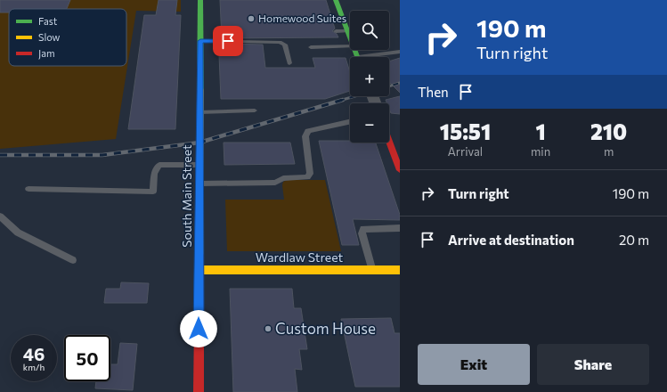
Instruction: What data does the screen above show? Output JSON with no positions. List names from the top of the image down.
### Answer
{
  "streets": {
    "main road": ["South Main Street", "Wardlaw Street"]
  },
  "crossings": [
    ["South Main Street", "Wardlaw Street"]
  ],
  "places": ["Homewood Suites", "Custom House"],
  "legend": ["Fast", "Slow", "Jam"],
  "page": {
    "turn": ["190 m", "Turn right"],
    "map_buttons": ["+", "−"],
    "then": "Then",
    "eta": [
      "15:51",
      "Arrival",
      "1",
      "min",
      "210",
      "m"
    ],
    "list": [
      {
        "name": "Turn right",
        "value": "190 m"
      },
      {
        "name": "Arrive at destination",
        "value": "20 m"
      }
    ],
    "speed": "46 km/h",
    "limit": "50",
    "buttons": ["Exit", "Share"]
  }
}
